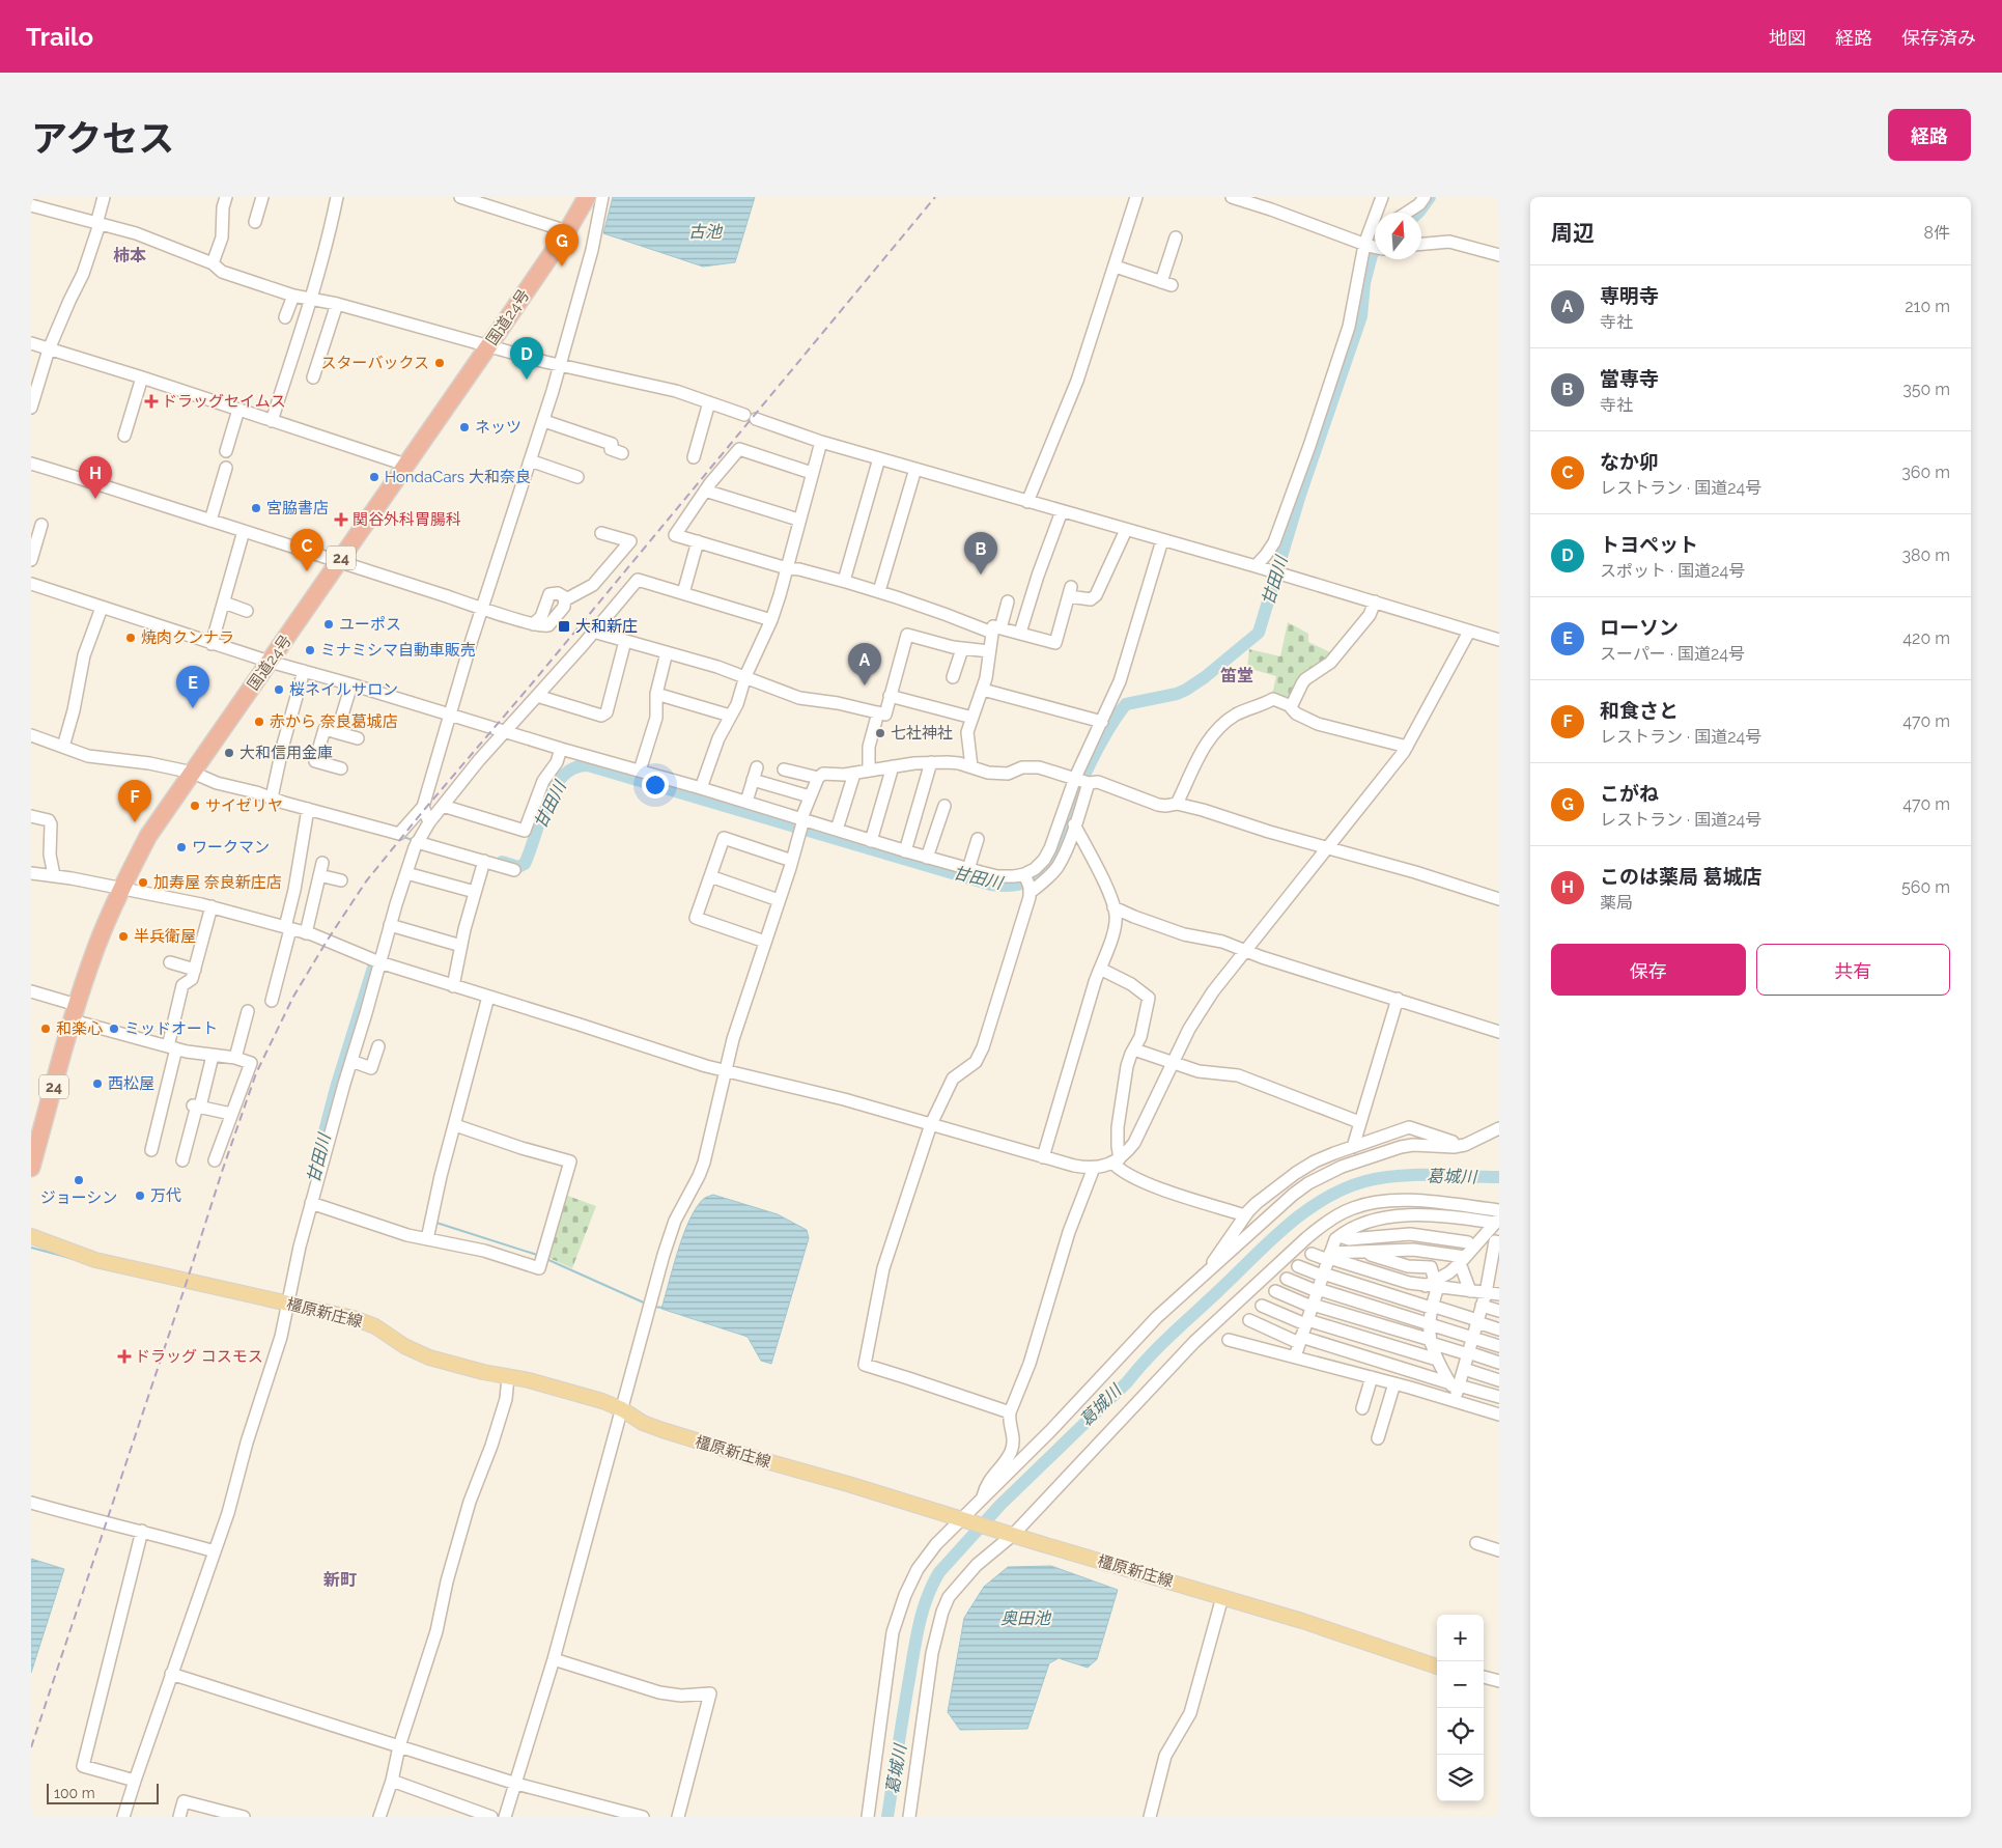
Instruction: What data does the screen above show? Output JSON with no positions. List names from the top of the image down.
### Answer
{
  "streets": {
    "highway": ["国道24号", "24"],
    "main road": ["橿原新庄線"]
  },
  "districts": ["柿本", "笛堂", "新町"],
  "water": [
    "古池",
    "甘田川",
    "葛城川",
    "奥田池"
  ],
  "places": {
    "other": [
      "スターバックス",
      "ネッツ",
      "HondaCars 大和奈良",
      "宮脇書店",
      "ユーポス",
      "焼肉クンナラ",
      "ミナミシマ自動車販売",
      "桜ネイルサロン",
      "赤から 奈良葛城店",
      "七社神社",
      "大和信用金庫",
      "サイゼリヤ",
      "ワークマン",
      "加寿屋 奈良新庄店",
      "半兵衛屋",
      "和楽心",
      "ミッドオート",
      "西松屋",
      "ジョーシン",
      "万代"
    ],
    "health": ["ドラッグセイムス", "関谷外科胃腸科", "ドラッグ コスモス"],
    "transit": ["大和新庄"]
  },
  "scale_bar": "100 m",
  "north": "top",
  "page": {
    "header": "Trailo",
    "nav": ["地図", "経路", "保存済み"],
    "title": "アクセス",
    "buttons": [
      "経路",
      ["保存", "共有"]
    ],
    "heading": ["周辺", "8件"],
    "pins": [
      "G",
      "D",
      "H",
      "C",
      "B",
      "A",
      "E",
      "F"
    ],
    "list": [
      {
        "mark": "A",
        "name": "専明寺",
        "note": "寺社",
        "value": "210 m"
      },
      {
        "mark": "B",
        "name": "當専寺",
        "note": "寺社",
        "value": "350 m"
      },
      {
        "mark": "C",
        "name": "なか卯",
        "note": "レストラン · 国道24号",
        "value": "360 m"
      },
      {
        "mark": "D",
        "name": "トヨペット",
        "note": "スポット · 国道24号",
        "value": "380 m"
      },
      {
        "mark": "E",
        "name": "ローソン",
        "note": "スーパー · 国道24号",
        "value": "420 m"
      },
      {
        "mark": "F",
        "name": "和食さと",
        "note": "レストラン · 国道24号",
        "value": "470 m"
      },
      {
        "mark": "G",
        "name": "こがね",
        "note": "レストラン · 国道24号",
        "value": "470 m"
      },
      {
        "mark": "H",
        "name": "このは薬局 葛城店",
        "note": "薬局",
        "value": "560 m"
      }
    ],
    "map_buttons": ["+", "−"],
    "scale": "100 m"
  }
}
